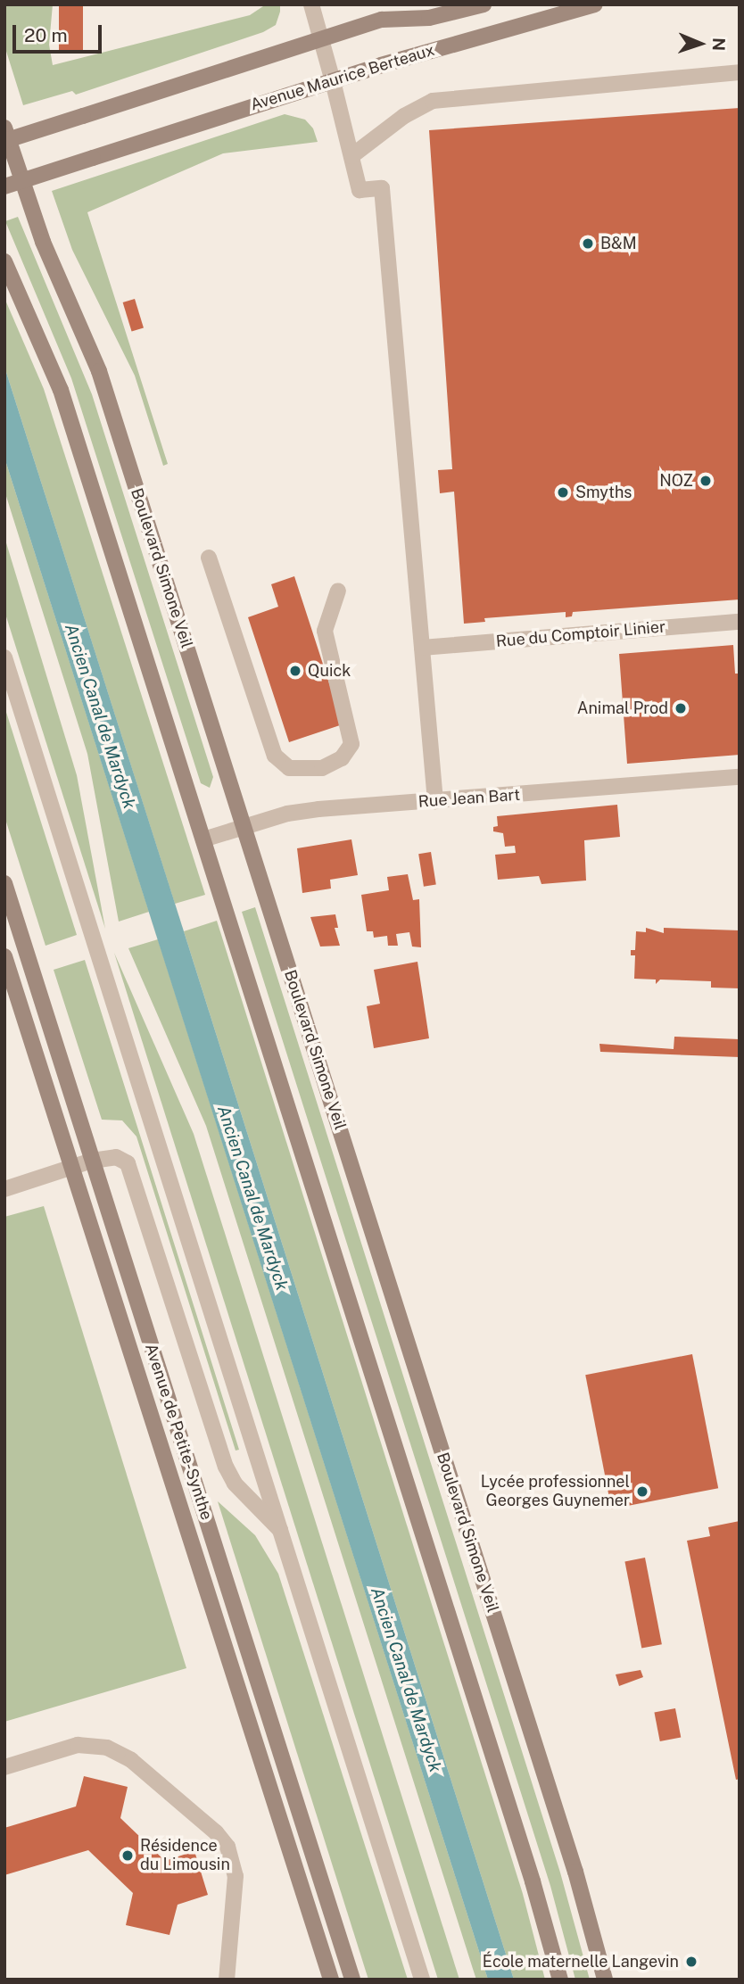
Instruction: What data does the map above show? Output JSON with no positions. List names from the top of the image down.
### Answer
{
  "streets": {
    "street": [
      "Avenue Maurice Berteaux",
      "Boulevard Simone Veil",
      "Rue du Comptoir Linier",
      "Rue Jean Bart",
      "Avenue de Petite-Synthe"
    ]
  },
  "crossings": [
    ["Boulevard Simone Veil", "Rue Jean Bart"]
  ],
  "water": ["Ancien Canal de Mardyck"],
  "places": [
    "B&M",
    "NOZ",
    "Smyths",
    "Quick",
    "Animal Prod",
    "Lycée professionnel Georges Guynemer",
    "Résidence du Limousin",
    "École maternelle Langevin"
  ],
  "scale_bar": "20 m",
  "north": "right"
}
